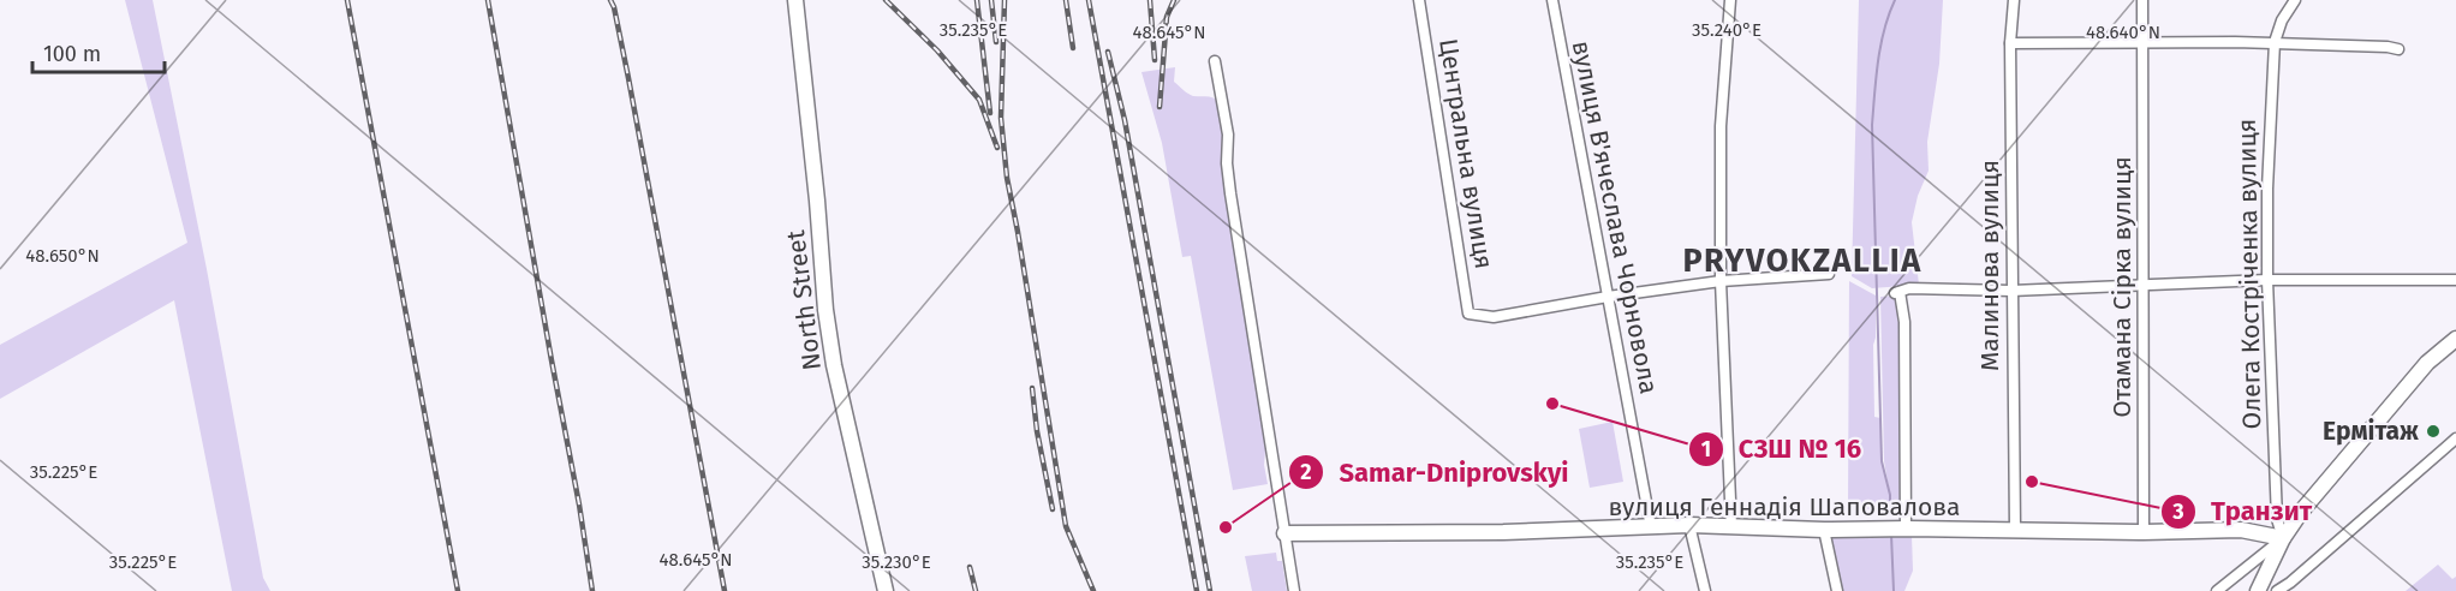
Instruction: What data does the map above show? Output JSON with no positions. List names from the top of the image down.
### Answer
{
  "streets": {
    "street": [
      "Центральна вулиця",
      "вулиця В'ячеслава Чорновола",
      "Малинова вулиця",
      "Олега Костріченка вулиця",
      "Отамана Сірка вулиця",
      "North Street",
      "вулиця Геннадія Шаповалова"
    ]
  },
  "crossings": [
    ["Центральна вулиця", "вулиця В'ячеслава Чорновола"],
    ["вулиця В'ячеслава Чорновола", "вулиця Геннадія Шаповалова"],
    ["Малинова вулиця", "вулиця Геннадія Шаповалова"],
    ["Олега Костріченка вулиця", "вулиця Геннадія Шаповалова"],
    ["Отамана Сірка вулиця", "вулиця Геннадія Шаповалова"]
  ],
  "districts": ["PRYVOKZALLIA"],
  "places": [
    "СЗШ № 16",
    "Ермітаж",
    "Транзит",
    "Samar-Dniprovskyi"
  ],
  "scale_bar": "100 m",
  "coordinates": [
    "35.235°E",
    "35.240°E",
    "48.645°N",
    "48.640°N",
    "48.650°N",
    "35.225°E",
    "35.230°E"
  ]
}
